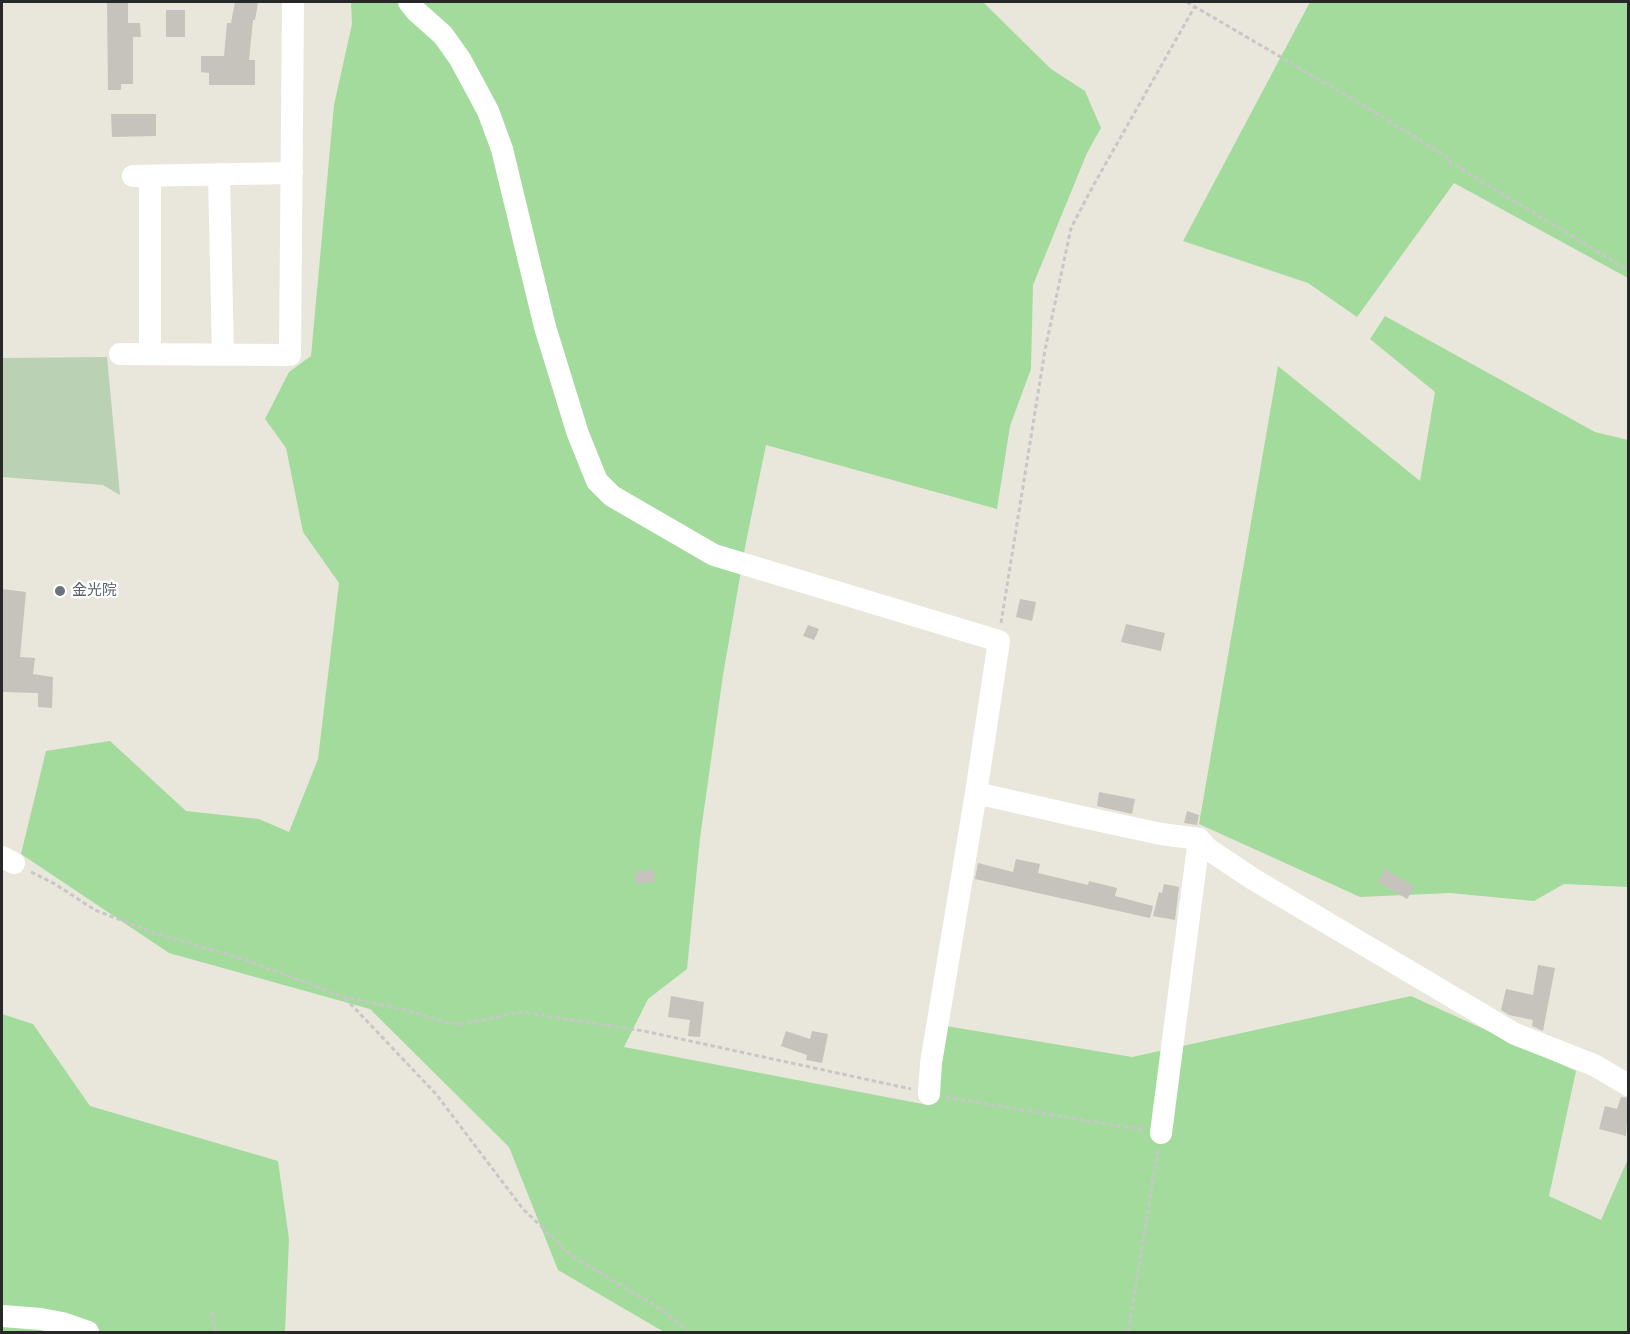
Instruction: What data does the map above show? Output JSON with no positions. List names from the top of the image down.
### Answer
{
  "places": ["金光院"]
}
